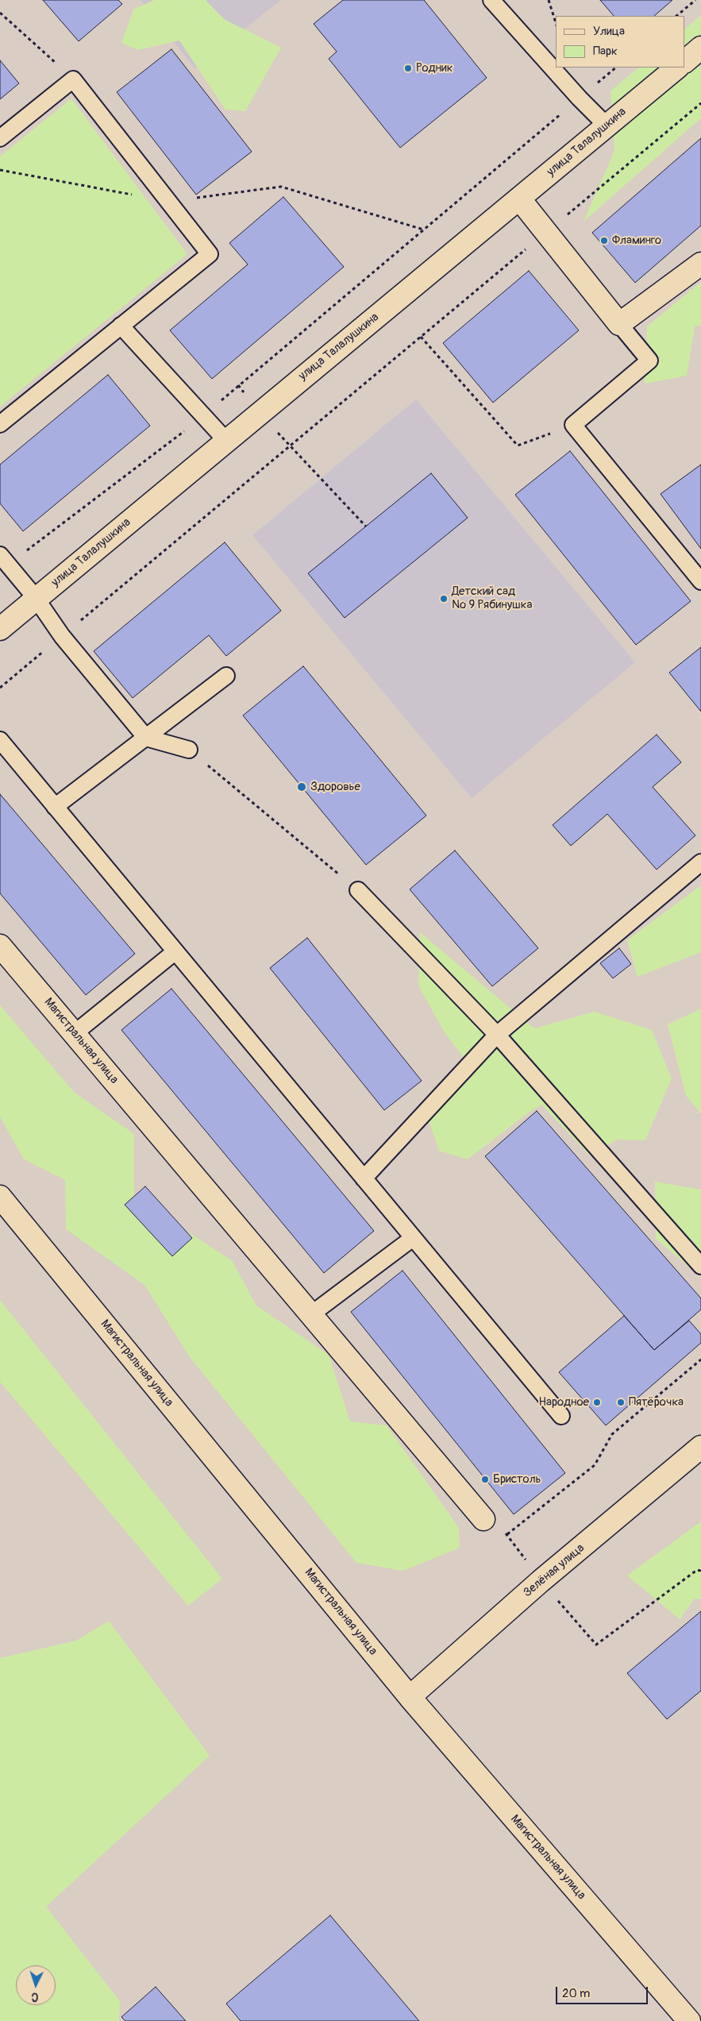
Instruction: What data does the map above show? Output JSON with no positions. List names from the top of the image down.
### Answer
{
  "streets": {
    "street": ["улица Талалушкина", "Магистральная улица", "Зелёная улица"]
  },
  "crossings": [
    ["Магистральная улица", "Зелёная улица"]
  ],
  "places": [
    "Родник",
    "Фламинго",
    "Детский сад № 9 Рябинушка",
    "Здоровье",
    "Народное",
    "Пятёрочка",
    "Бристоль"
  ],
  "legend": ["Улица", "Парк"],
  "scale_bar": "20 m",
  "north": "bottom"
}
